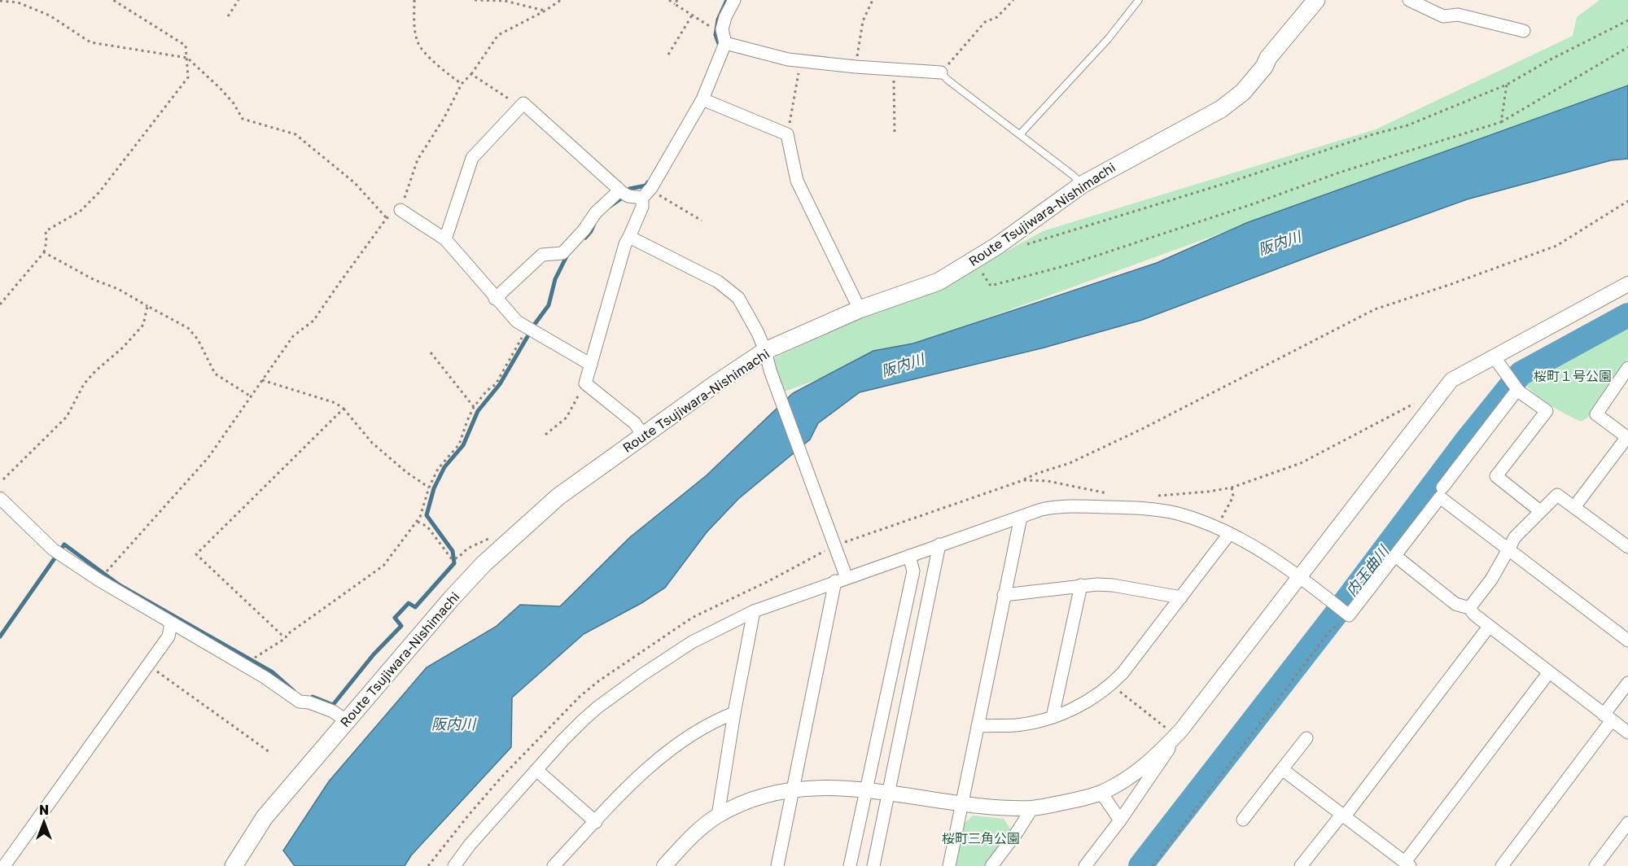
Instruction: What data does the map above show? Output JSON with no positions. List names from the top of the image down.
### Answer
{
  "streets": {
    "main road": ["Route Tsujiwara-Nishimachi"]
  },
  "water": ["阪内川", "内玉曲川"],
  "parks": ["桜町１号公園", "桜町三角公園"],
  "north": "top"
}
